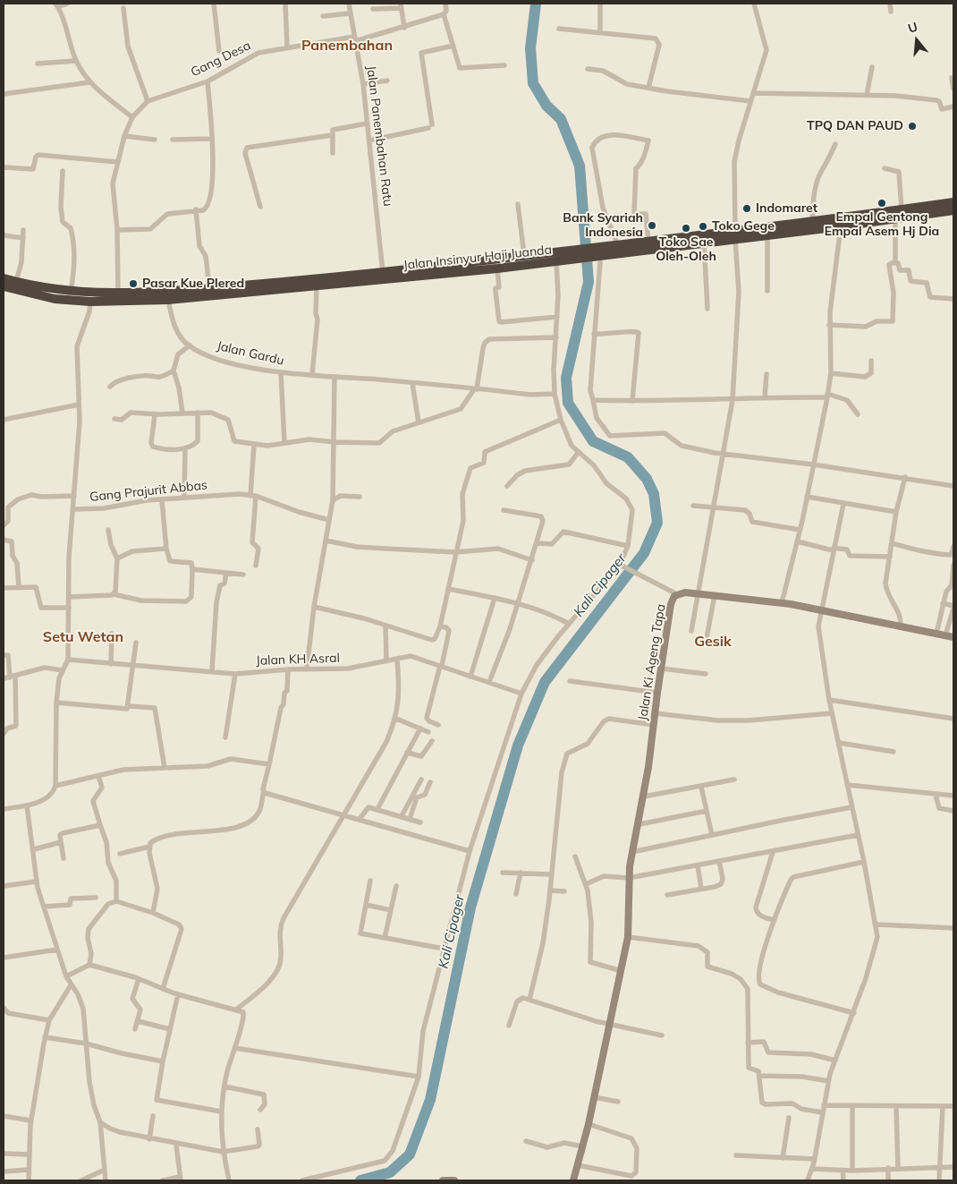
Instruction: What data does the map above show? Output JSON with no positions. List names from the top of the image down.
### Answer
{
  "streets": {
    "highway": ["Jalan Insinyur Haji Juanda"],
    "street": [
      "Gang Desa",
      "Jalan Panembahan Ratu",
      "Jalan Gardu",
      "Gang Prajurit Abbas",
      "Jalan KH Asral",
      "Jalan Ki Ageng Tapa"
    ]
  },
  "crossings": [
    ["Gang Desa", "Jalan Panembahan Ratu"],
    ["Jalan Panembahan Ratu", "Jalan Insinyur Haji Juanda"],
    ["Jalan Insinyur Haji Juanda", "Jalan Gardu"]
  ],
  "districts": ["Panembahan", "Setu Wetan", "Gesik"],
  "water": ["Kali Cipager"],
  "places": [
    "TPQ DAN PAUD",
    "Empal Gentong Empal Asem Hj Dia",
    "Indomaret",
    "Bank Syariah Indonesia",
    "Toko Gege",
    "Toko Sae Oleh-Oleh",
    "Pasar Kue Plered"
  ],
  "north": "top"
}
